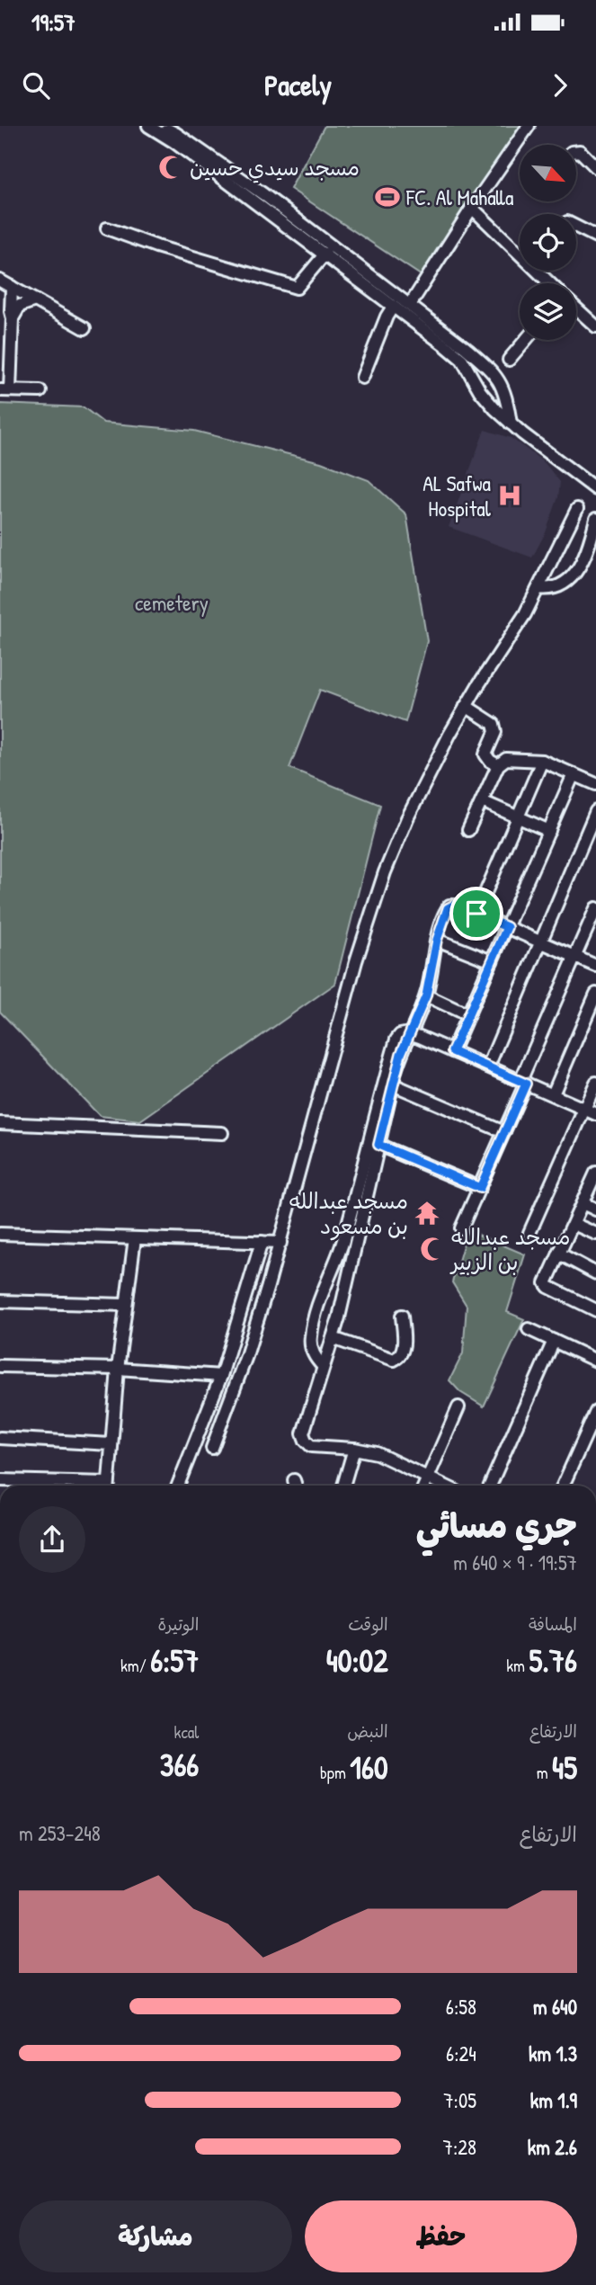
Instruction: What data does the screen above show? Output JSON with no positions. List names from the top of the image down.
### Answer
{
  "parks": ["cemetery"],
  "places": {
    "mosque": ["مسجد سيدي حسين", "مسجد عبدالله بن الزبير"],
    "sports": ["FC. Al Mahalla"],
    "hospital": ["AL Safwa Hospital"],
    "temple": ["مسجد عبدالله بن مسعود"]
  },
  "north": "bottom right",
  "page": {
    "status": "19:57",
    "header": "Pacely",
    "heading": ["جري مسائي", "19:57 · 9 × 640 m"],
    "stats": [
      ["المسافة", "5.76 km"],
      ["الوقت", "40:02"],
      ["الوتيرة", "6:57 /km"],
      ["الارتفاع", "45 m"],
      ["النبض", "160 bpm"],
      ["kcal", "366"]
    ],
    "chart": ["الارتفاع", "248–253 m"],
    "list": [
      {
        "name": "640 m",
        "note": "6:58"
      },
      {
        "name": "1.3 km",
        "note": "6:24"
      },
      {
        "name": "1.9 km",
        "note": "7:05"
      },
      {
        "name": "2.6 km",
        "note": "7:28"
      }
    ],
    "buttons": ["حفظ", "مشاركة"]
  }
}
